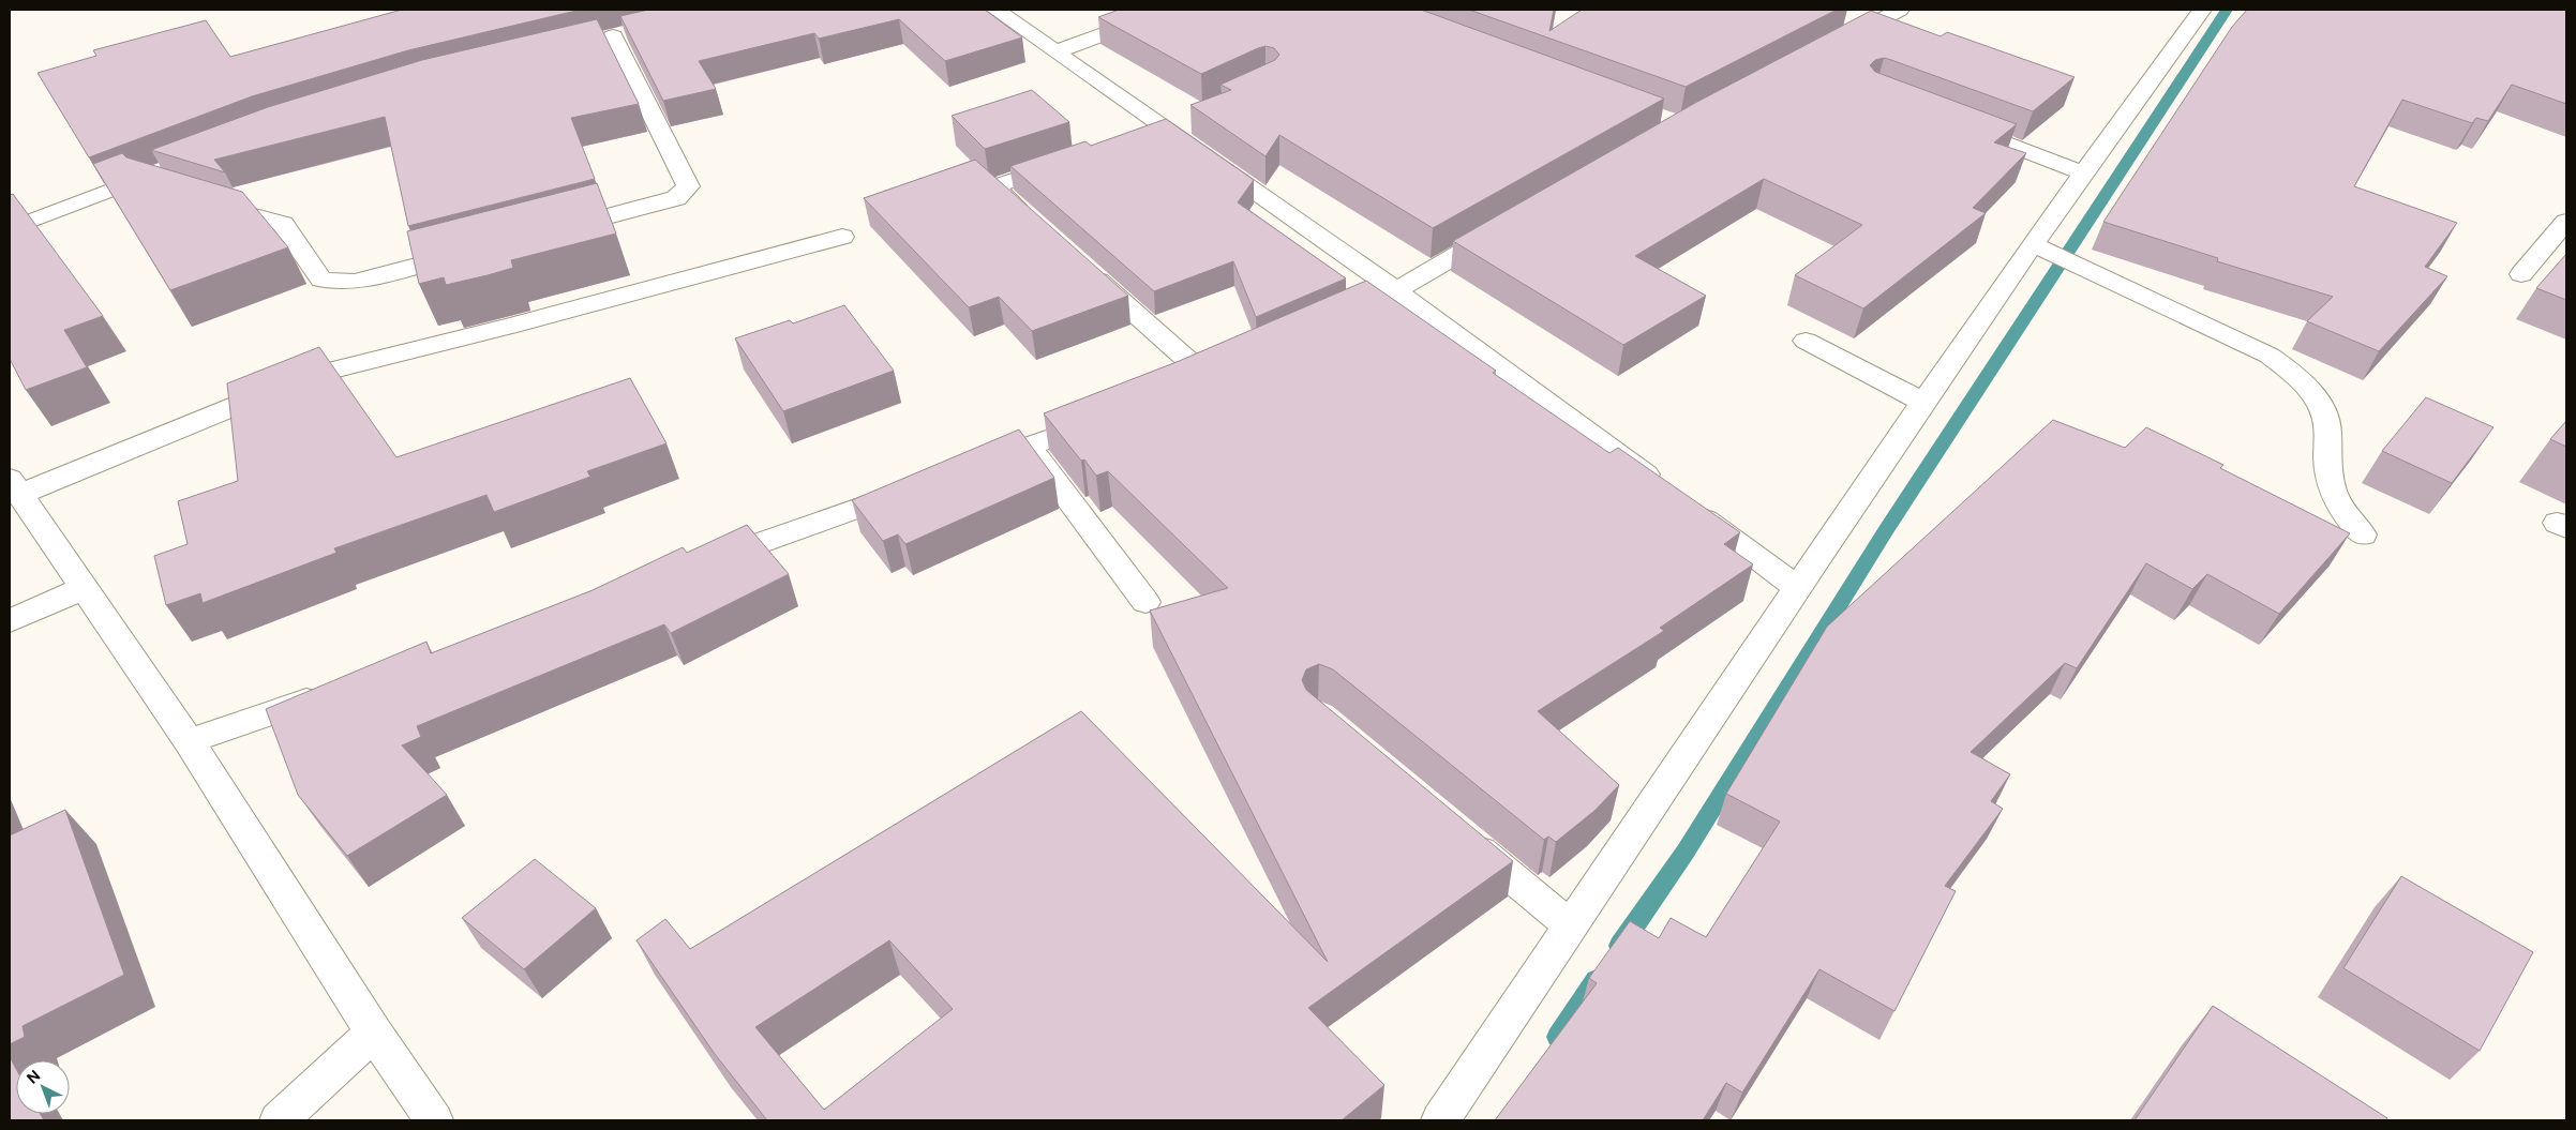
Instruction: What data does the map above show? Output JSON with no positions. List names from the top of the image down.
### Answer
{
  "north": "top left"
}
